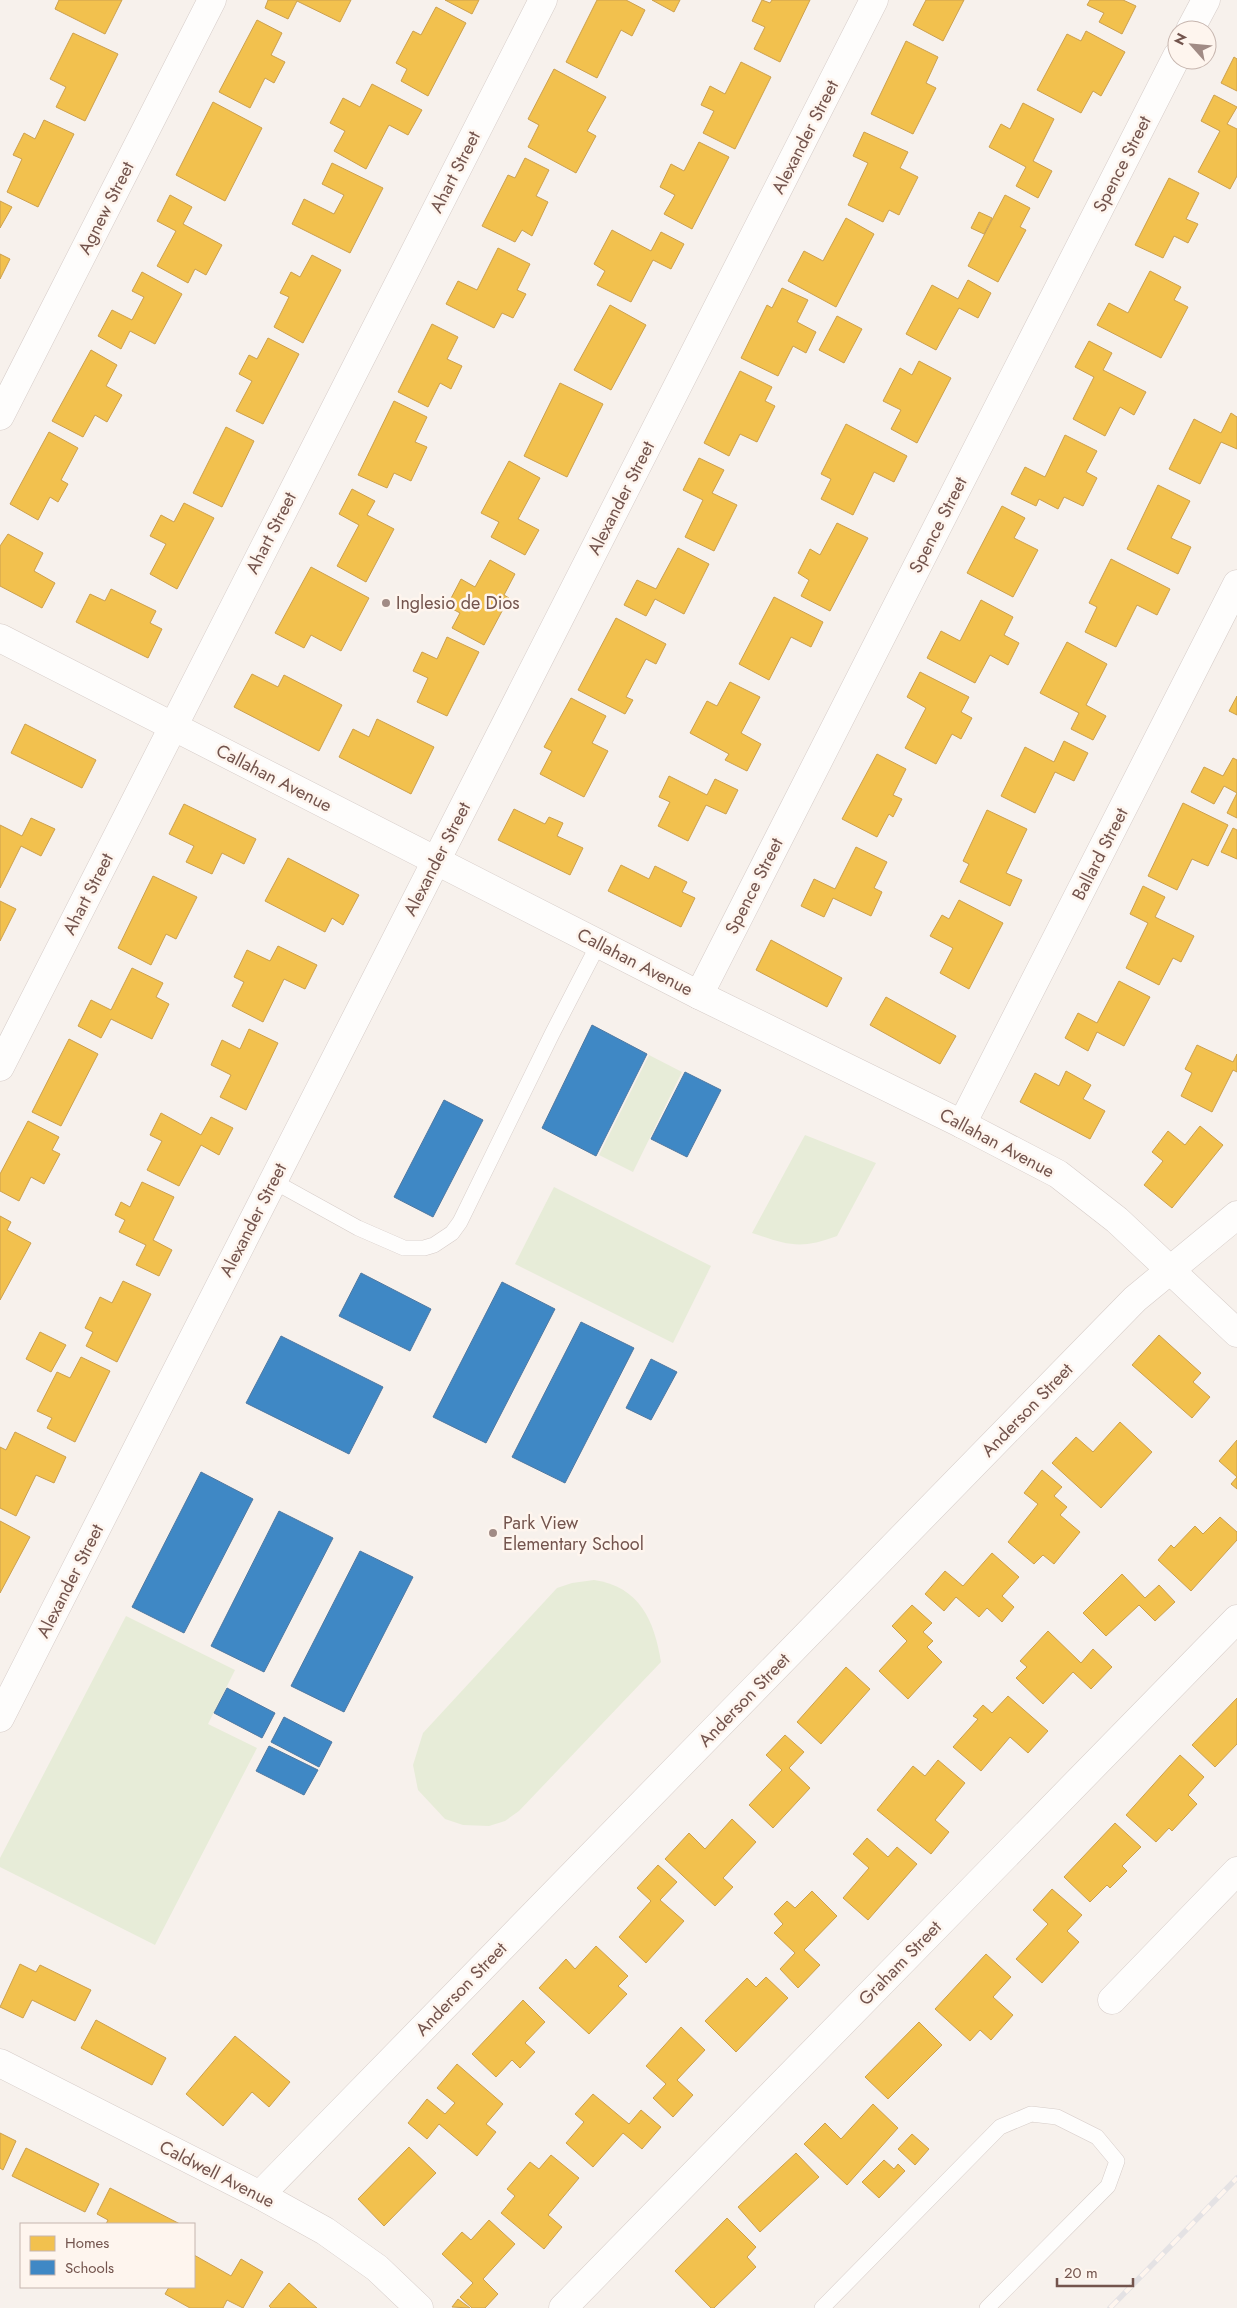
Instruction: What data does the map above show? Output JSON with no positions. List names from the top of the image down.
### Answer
{
  "streets": {
    "street": [
      "Alexander Street",
      "Spence Street",
      "Ahart Street",
      "Agnew Street",
      "Callahan Avenue",
      "Ballard Street",
      "Anderson Street",
      "Graham Street",
      "Caldwell Avenue"
    ]
  },
  "crossings": [
    ["Alexander Street", "Callahan Avenue"],
    ["Spence Street", "Callahan Avenue"],
    ["Ahart Street", "Callahan Avenue"],
    ["Callahan Avenue", "Ballard Street"],
    ["Callahan Avenue", "Anderson Street"],
    ["Anderson Street", "Caldwell Avenue"]
  ],
  "places": ["Inglesio de Dios", "Park View Elementary School"],
  "legend": ["Homes", "Schools"],
  "scale_bar": "20 m",
  "north": "top left"
}
